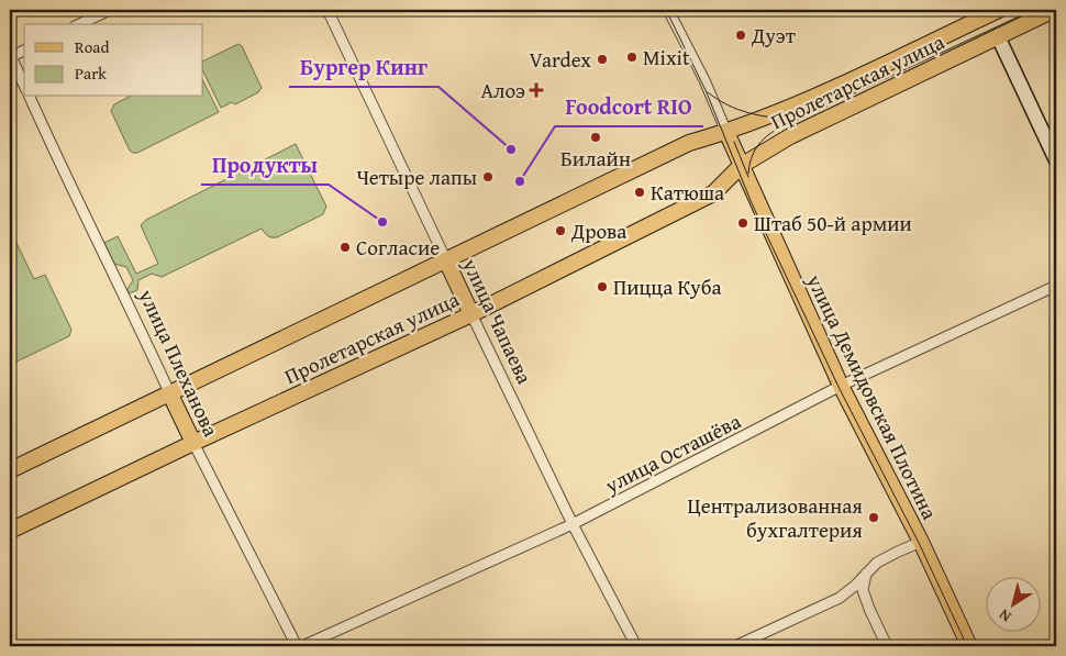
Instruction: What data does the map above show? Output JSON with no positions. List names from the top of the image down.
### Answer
{
  "streets": {
    "main road": [
      "Пролетарская улица",
      "улица Чапаева",
      "улица Плеханова",
      "улица Демидовская Плотина"
    ],
    "street": ["улица Осташёва"]
  },
  "crossings": [
    ["Пролетарская улица", "улица Чапаева"],
    ["Пролетарская улица", "улица Плеханова"],
    ["Пролетарская улица", "улица Демидовская Плотина"],
    ["улица Чапаева", "улица Осташёва"],
    ["улица Демидовская Плотина", "улица Осташёва"]
  ],
  "places": {
    "other": [
      "Дуэт",
      "Mixit",
      "Vardex",
      "Билайн",
      "Бургер Кинг",
      "Четыре лапы",
      "Foodcort RIO",
      "Катюша",
      "Продукты",
      "Штаб 50-й армии",
      "Дрова",
      "Согласие",
      "Пицца Куба",
      "Централизованная бухгалтерия"
    ],
    "health": ["Алоэ"]
  },
  "legend": ["Road", "Park"],
  "north": "bottom left"
}
